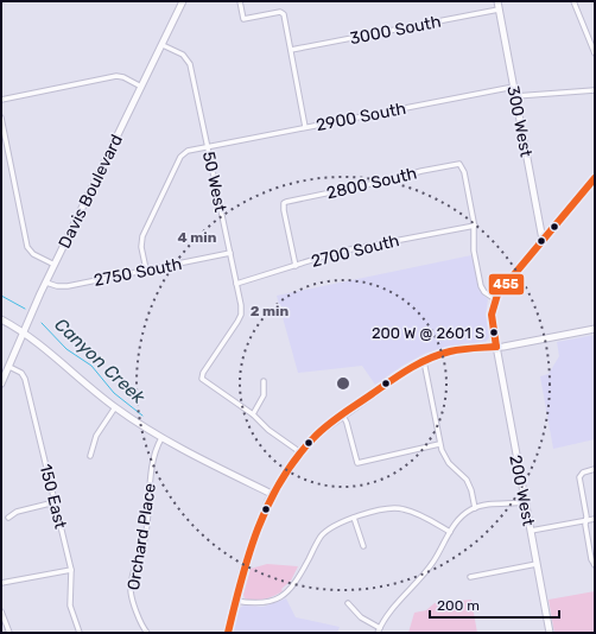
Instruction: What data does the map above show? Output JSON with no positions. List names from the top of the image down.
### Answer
{
  "streets": {
    "street": [
      "3000 South",
      "2900 South",
      "300 West",
      "50 West",
      "2800 South",
      "Davis Boulevard",
      "2700 South",
      "2750 South",
      "200 West",
      "150 East",
      "Orchard Place"
    ]
  },
  "crossings": [
    ["3000 South", "300 West"],
    ["2900 South", "300 West"],
    ["2900 South", "50 West"],
    ["2900 South", "2750 South"],
    ["50 West", "Davis Boulevard"],
    ["50 West", "2700 South"],
    ["50 West", "2750 South"],
    ["2800 South", "2700 South"],
    ["Davis Boulevard", "2750 South"],
    ["Davis Boulevard", "150 East"]
  ],
  "water": ["Canyon Creek"],
  "places": ["200 W @ 2601 S"],
  "lines": ["transit line 455"],
  "scale_bar": "200 m",
  "rings": ["4 min", "2 min"]
}
